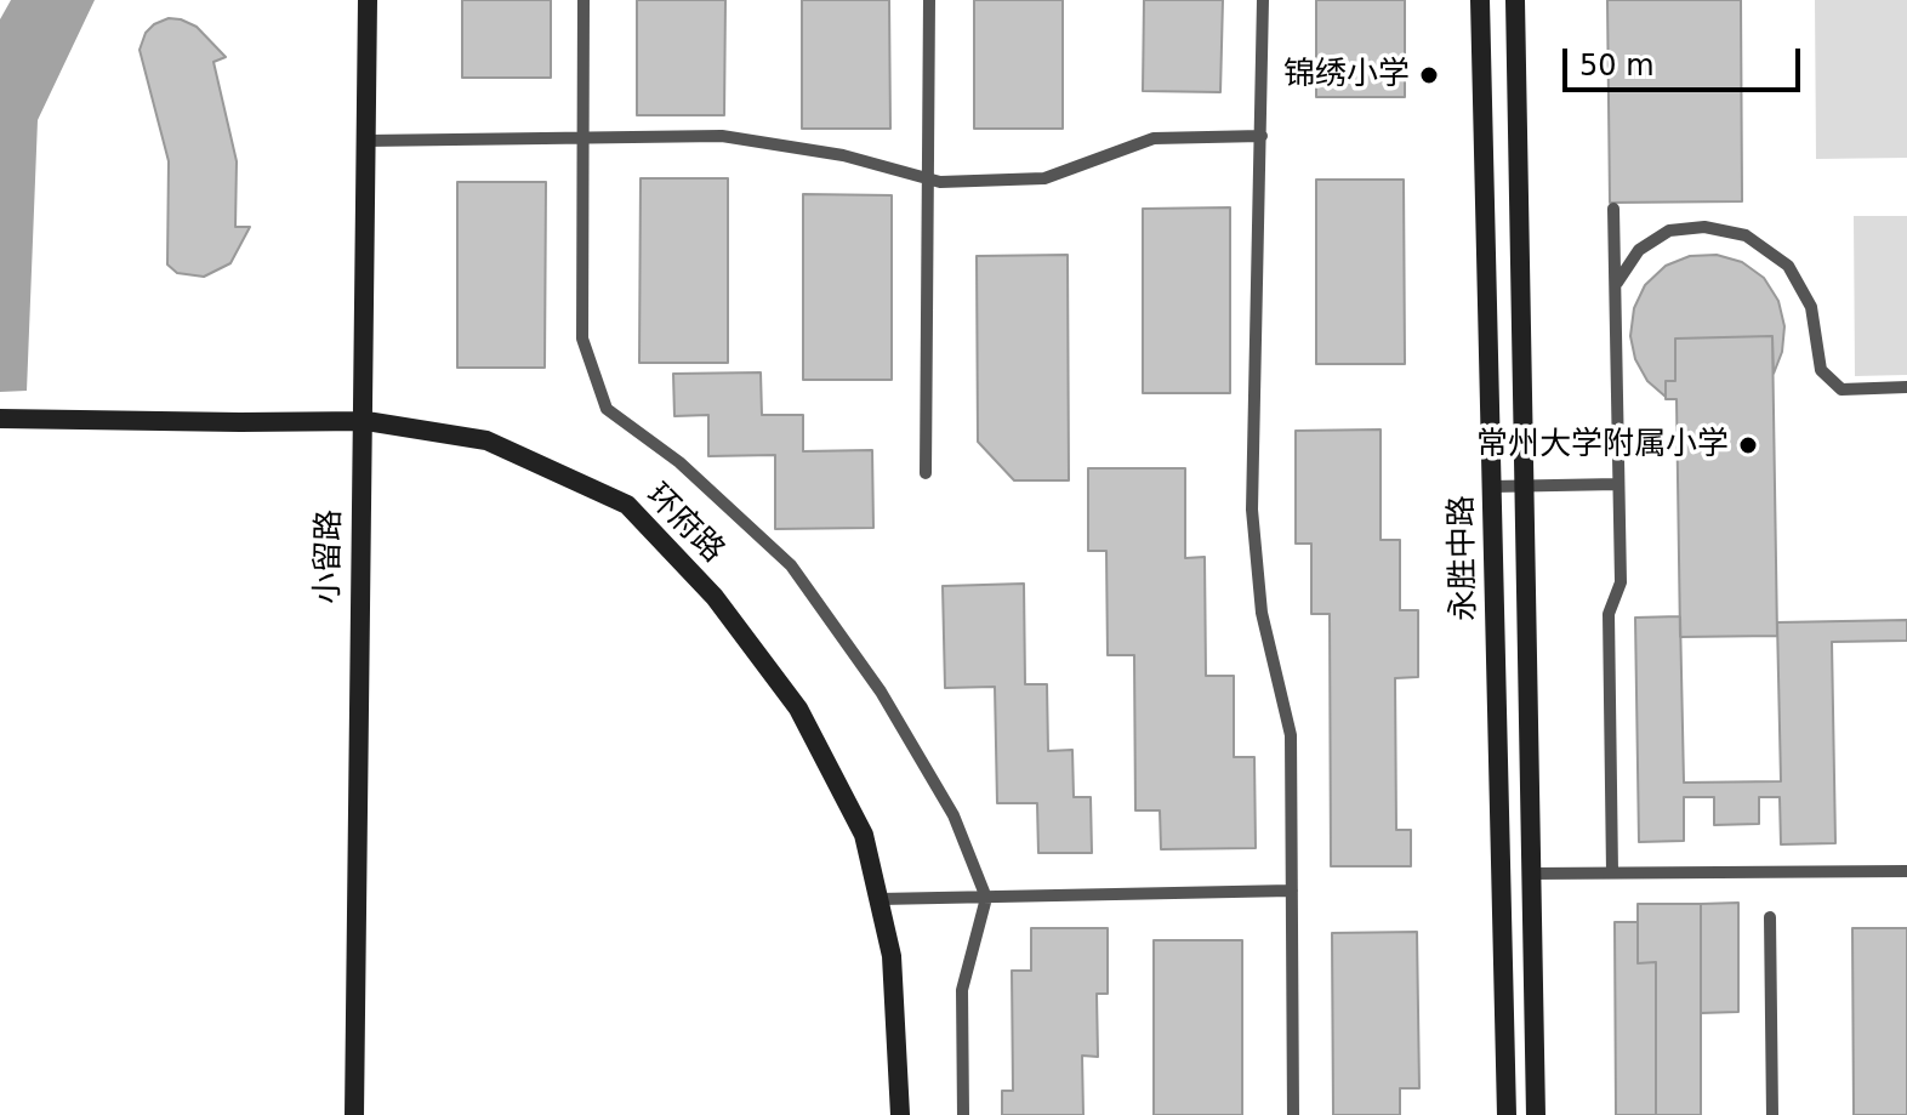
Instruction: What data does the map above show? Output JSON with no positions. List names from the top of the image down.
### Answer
{
  "streets": {
    "street": ["环府路", "小留路", "永胜中路"]
  },
  "crossings": [
    ["环府路", "小留路"]
  ],
  "places": ["锦绣小学", "常州大学附属小学"],
  "scale_bar": "50 m"
}
